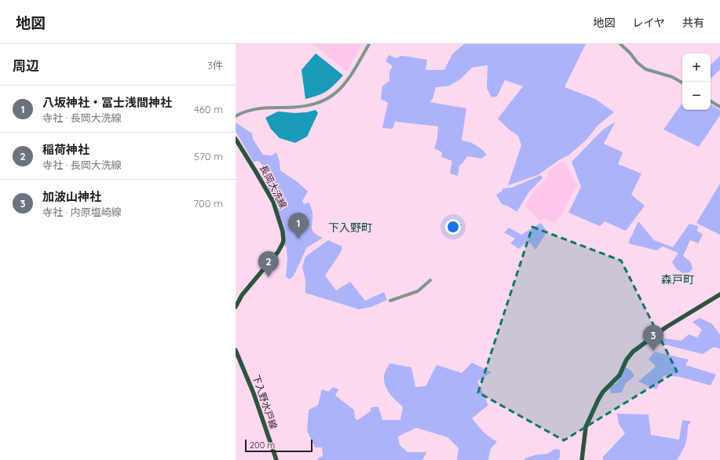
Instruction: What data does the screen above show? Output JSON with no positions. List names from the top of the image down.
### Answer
{
  "streets": {
    "main road": ["長岡大洗線", "下入野水戸線"]
  },
  "districts": ["下入野町", "森戸町"],
  "scale_bar": "200 m",
  "page": {
    "header": "地図",
    "nav": ["地図", "レイヤ", "共有"],
    "heading": ["周辺", "3件"],
    "map_buttons": ["+", "−"],
    "list": [
      {
        "mark": "1",
        "name": "八坂神社・冨士浅間神社",
        "note": "寺社 · 長岡大洗線",
        "value": "460 m"
      },
      {
        "mark": "2",
        "name": "稲荷神社",
        "note": "寺社 · 長岡大洗線",
        "value": "570 m"
      },
      {
        "mark": "3",
        "name": "加波山神社",
        "note": "寺社 · 内原塩崎線",
        "value": "700 m"
      }
    ],
    "pins": ["1", "2", "3"],
    "scale": "200 m"
  }
}
